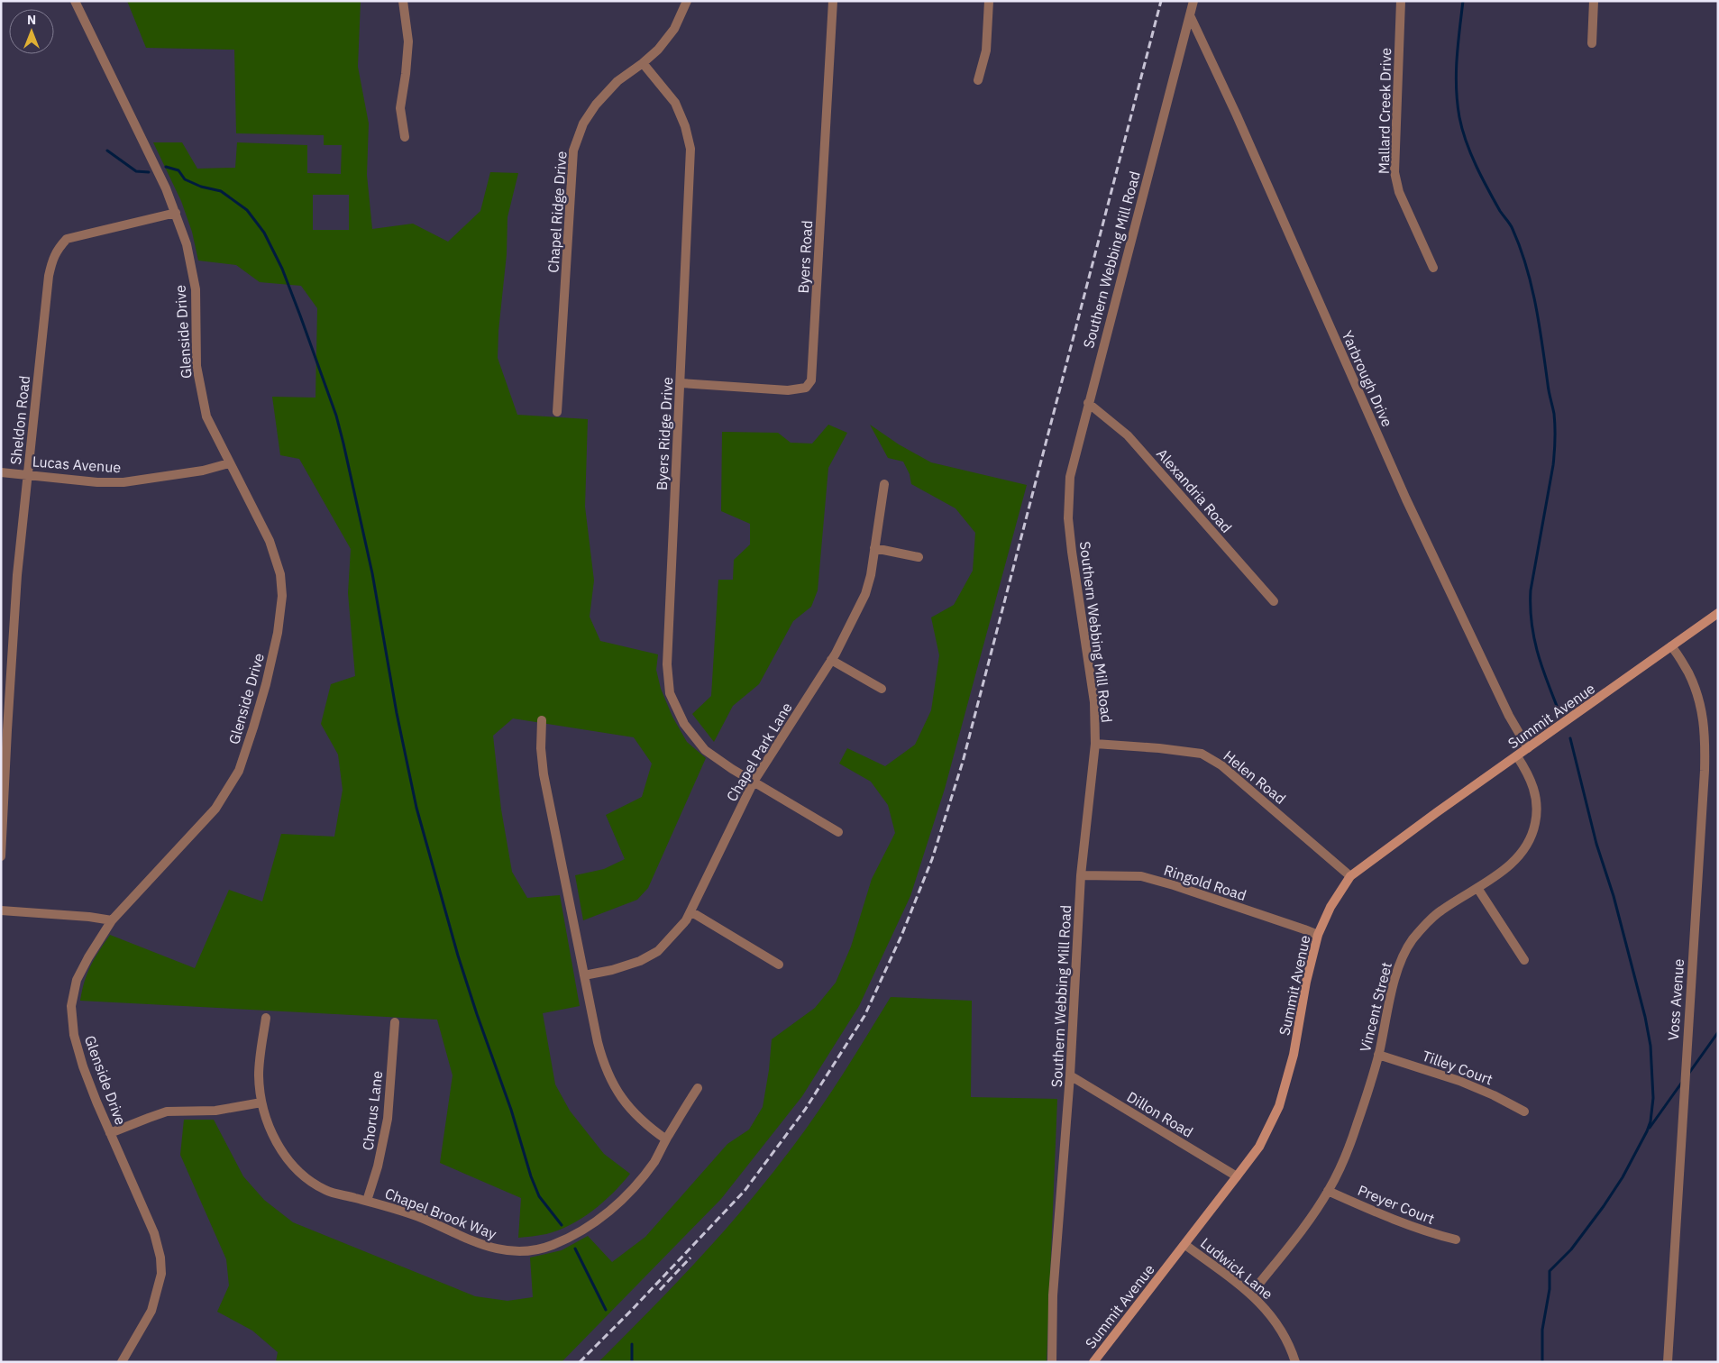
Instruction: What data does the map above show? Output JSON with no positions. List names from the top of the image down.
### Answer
{
  "streets": {
    "main road": ["Summit Avenue"],
    "street": [
      "Mallard Creek Drive",
      "Chapel Ridge Drive",
      "Byers Road",
      "Southern Webbing Mill Road",
      "Glenside Drive",
      "Yarbrough Drive",
      "Sheldon Road",
      "Byers Ridge Drive",
      "Lucas Avenue",
      "Alexandria Road",
      "Chapel Park Lane",
      "Helen Road",
      "Ringold Road",
      "Voss Avenue",
      "Vincent Street",
      "Tilley Court",
      "Chorus Lane",
      "Dillon Road",
      "Preyer Court",
      "Chapel Brook Way",
      "Ludwick Lane"
    ]
  },
  "crossings": [
    ["Chapel Ridge Drive", "Byers Ridge Drive"],
    ["Byers Road", "Byers Ridge Drive"],
    ["Southern Webbing Mill Road", "Yarbrough Drive"],
    ["Southern Webbing Mill Road", "Alexandria Road"],
    ["Southern Webbing Mill Road", "Helen Road"],
    ["Southern Webbing Mill Road", "Ringold Road"],
    ["Southern Webbing Mill Road", "Dillon Road"],
    ["Glenside Drive", "Sheldon Road"],
    ["Glenside Drive", "Lucas Avenue"],
    ["Yarbrough Drive", "Summit Avenue"],
    ["Sheldon Road", "Lucas Avenue"],
    ["Byers Ridge Drive", "Chapel Park Lane"],
    ["Summit Avenue", "Helen Road"],
    ["Summit Avenue", "Ringold Road"],
    ["Summit Avenue", "Voss Avenue"],
    ["Summit Avenue", "Vincent Street"],
    ["Summit Avenue", "Dillon Road"],
    ["Summit Avenue", "Ludwick Lane"],
    ["Vincent Street", "Tilley Court"],
    ["Vincent Street", "Preyer Court"],
    ["Vincent Street", "Ludwick Lane"],
    ["Chorus Lane", "Chapel Brook Way"]
  ],
  "north": "top"
}
